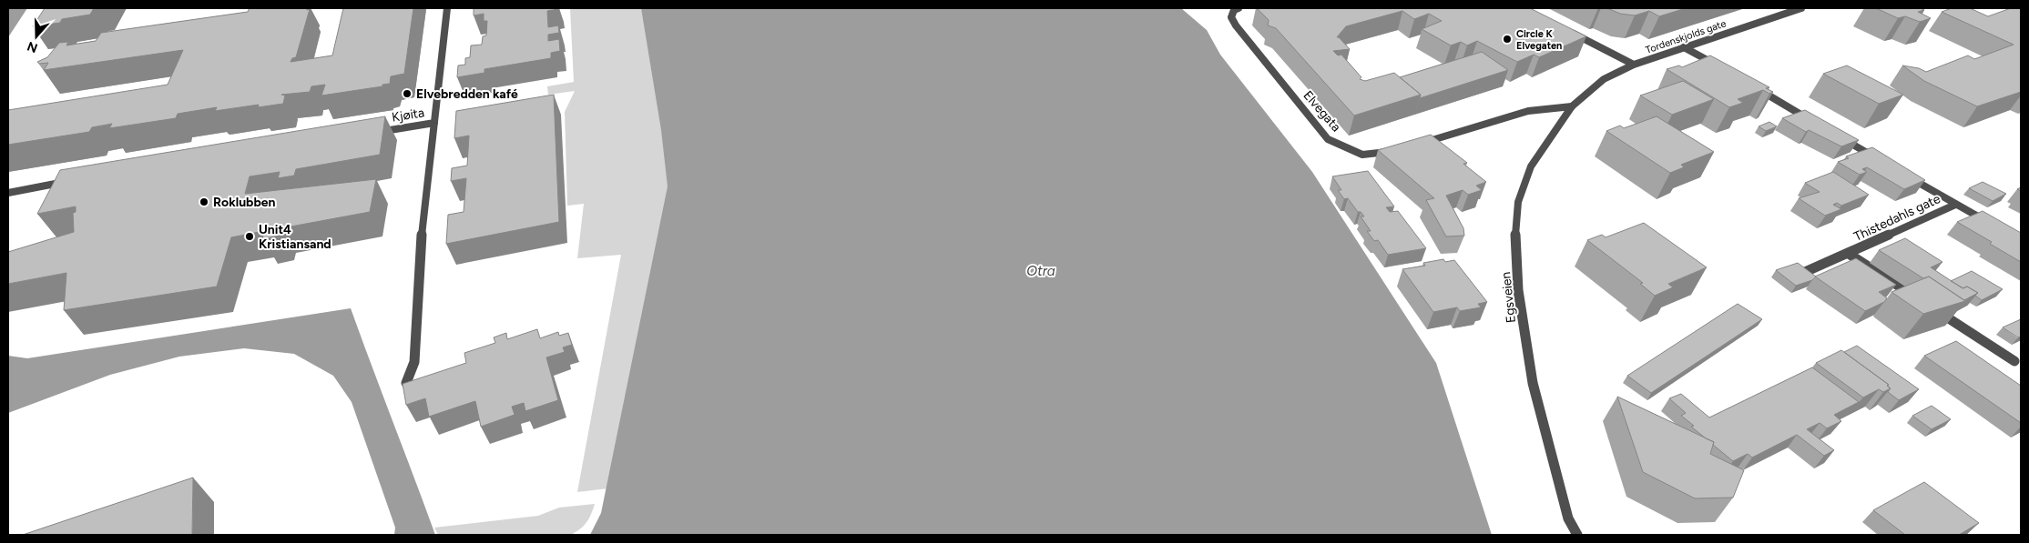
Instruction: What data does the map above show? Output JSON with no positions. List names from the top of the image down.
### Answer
{
  "streets": {
    "street": [
      "Tordenskjolds gate",
      "Elvegata",
      "Kjøita",
      "Thistedahls gate",
      "Egsveien"
    ]
  },
  "crossings": [
    ["Tordenskjolds gate", "Egsveien"]
  ],
  "water": ["Otra"],
  "places": [
    "Circle K Elvegaten",
    "Elvebredden kafé",
    "Roklubben",
    "Unit4 Kristiansand"
  ],
  "north": "bottom"
}
